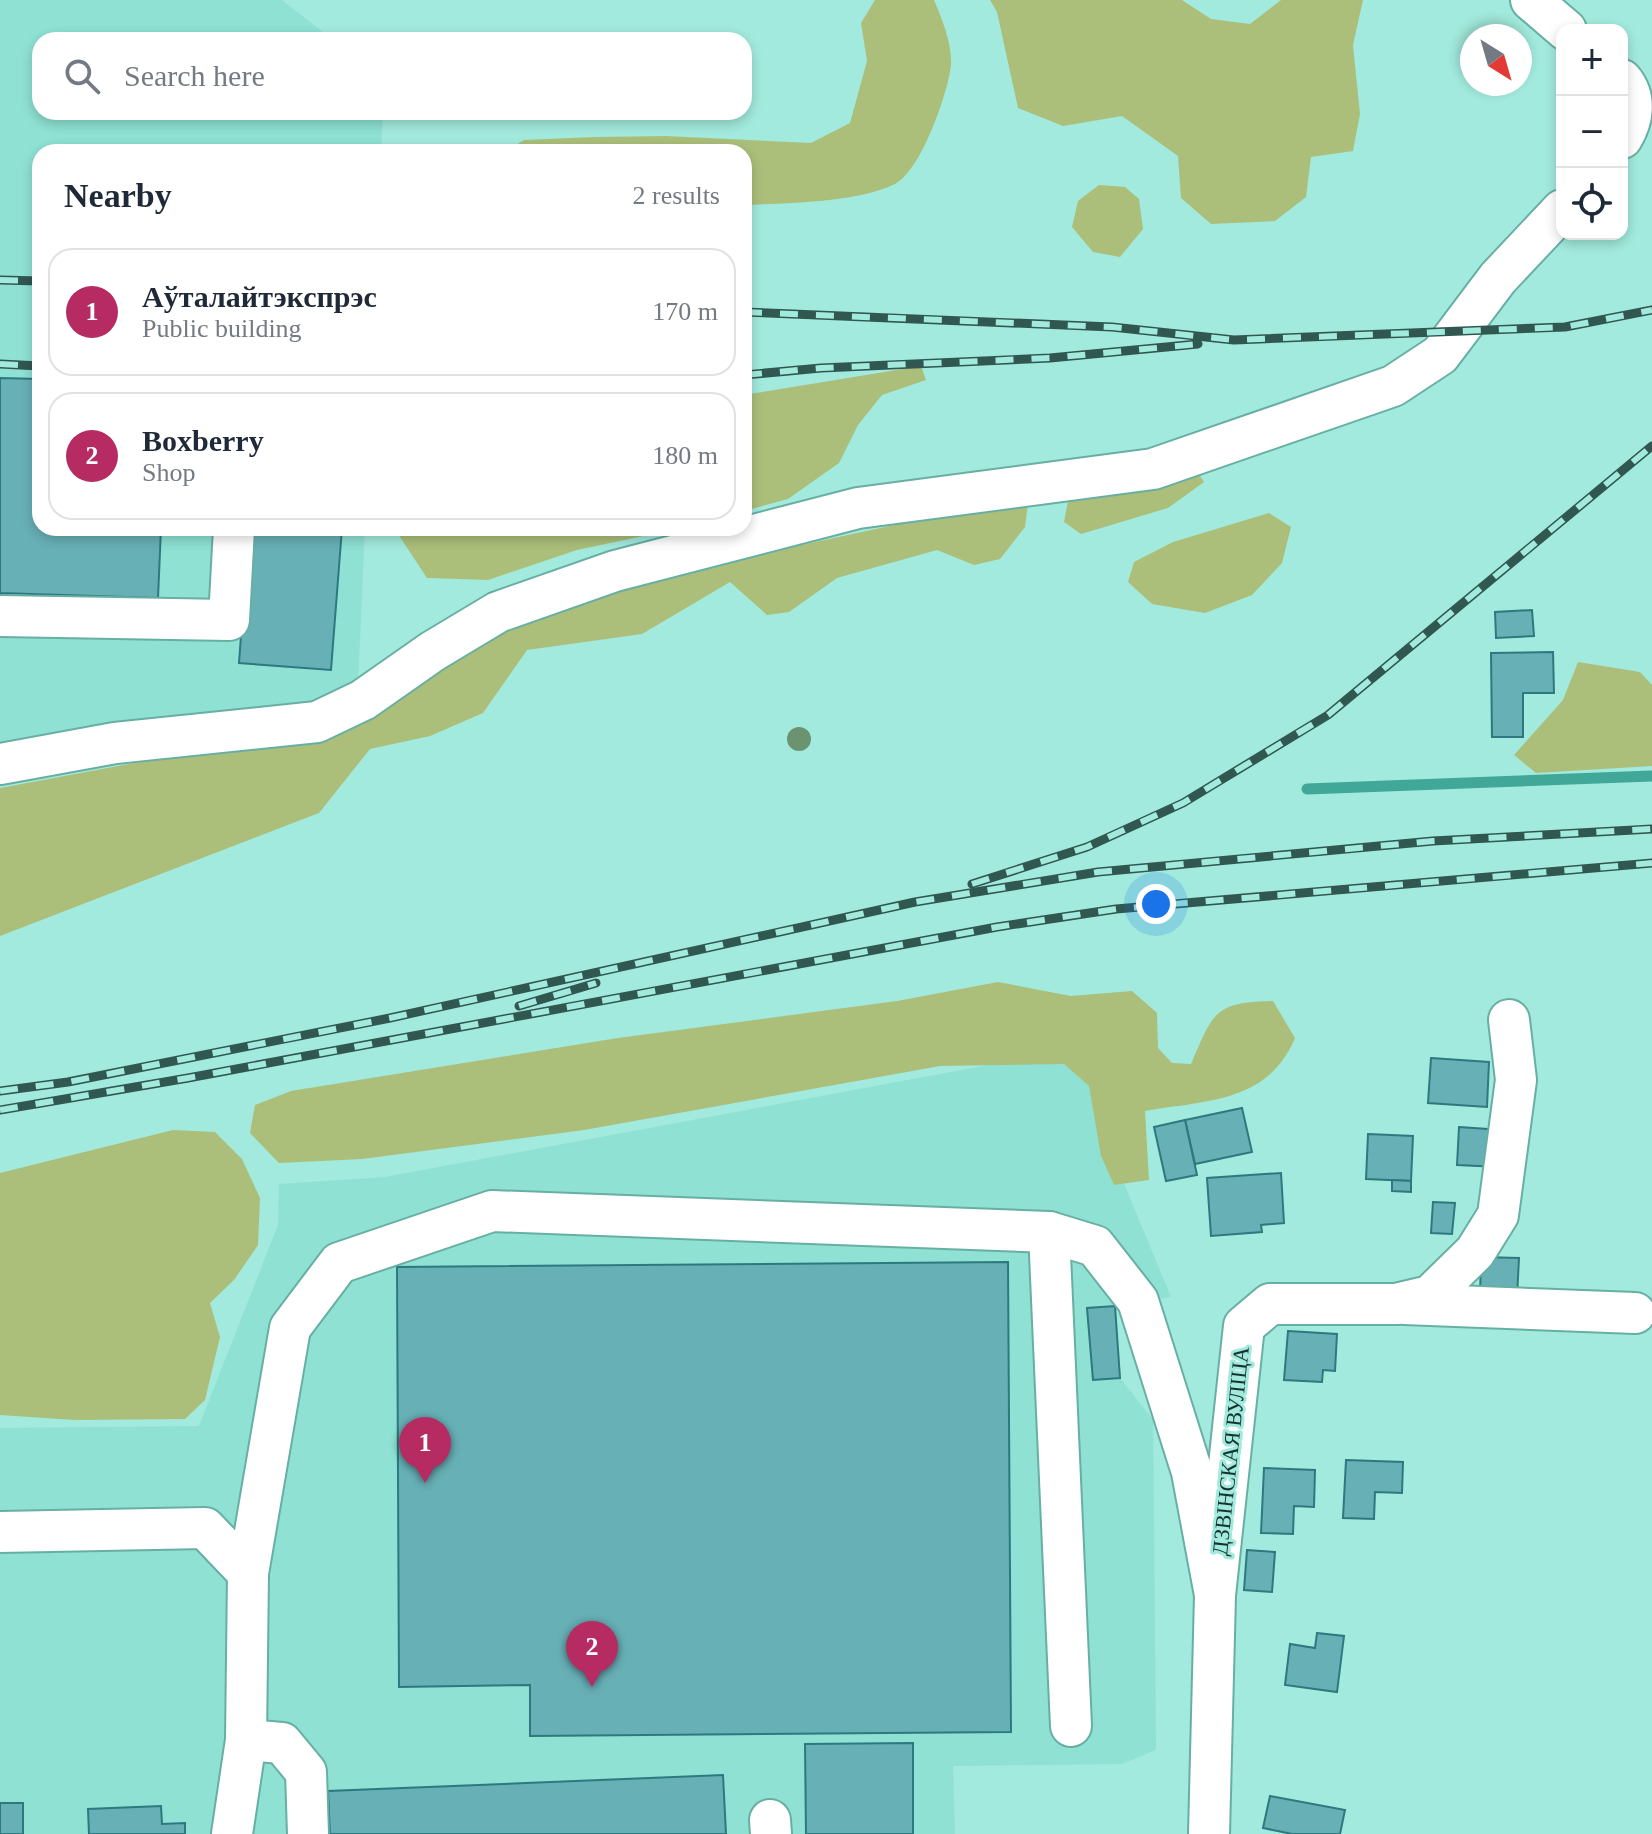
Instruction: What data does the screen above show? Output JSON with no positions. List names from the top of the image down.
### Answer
{
  "streets": {
    "street": ["ДЗВІНСКАЯ ВУЛІЦА"]
  },
  "north": "bottom right",
  "page": {
    "map_buttons": ["+", "−"],
    "search": "Search here",
    "heading": ["Nearby", "2 results"],
    "list": [
      {
        "mark": "1",
        "name": "Аўталайтэкспрэс",
        "note": "Public building",
        "value": "170 m"
      },
      {
        "mark": "2",
        "name": "Boxberry",
        "note": "Shop",
        "value": "180 m"
      }
    ],
    "pins": ["1", "2"]
  }
}
